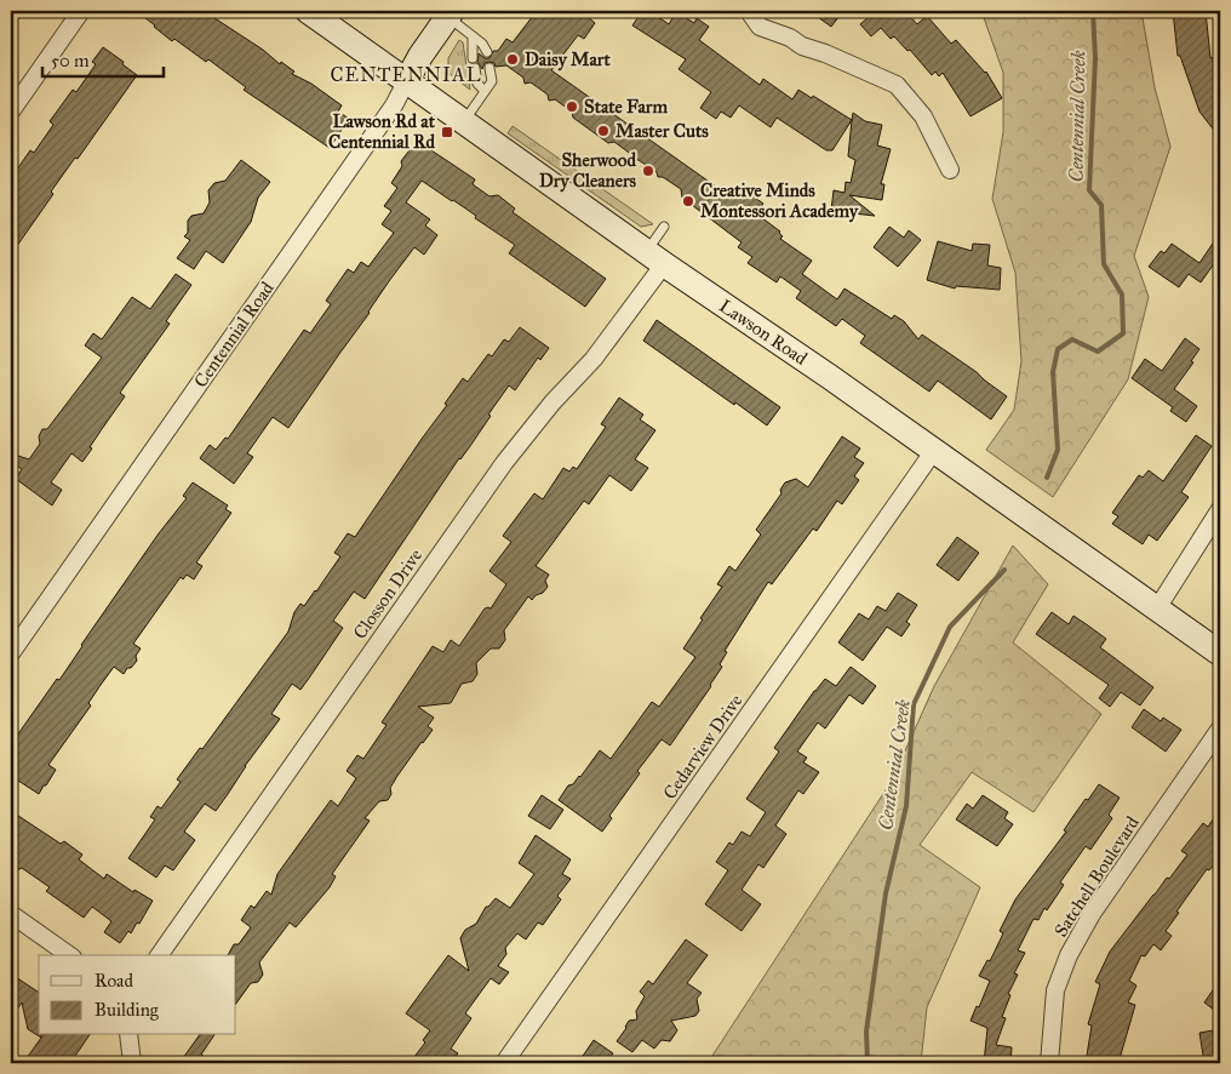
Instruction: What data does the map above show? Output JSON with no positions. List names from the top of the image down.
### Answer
{
  "streets": {
    "street": [
      "Lawson Road",
      "Centennial Road",
      "Closson Drive",
      "Cedarview Drive",
      "Satchell Boulevard"
    ]
  },
  "crossings": [
    ["Lawson Road", "Centennial Road"],
    ["Lawson Road", "Closson Drive"],
    ["Lawson Road", "Cedarview Drive"]
  ],
  "districts": ["CENTENNIAL"],
  "water": ["Centennial Creek"],
  "places": {
    "other": [
      "Daisy Mart",
      "State Farm",
      "Master Cuts",
      "Sherwood Dry Cleaners",
      "Creative Minds Montessori Academy"
    ],
    "transit": ["Lawson Rd at Centennial Rd"]
  },
  "legend": ["Road", "Building"],
  "scale_bar": "50 m"
}
